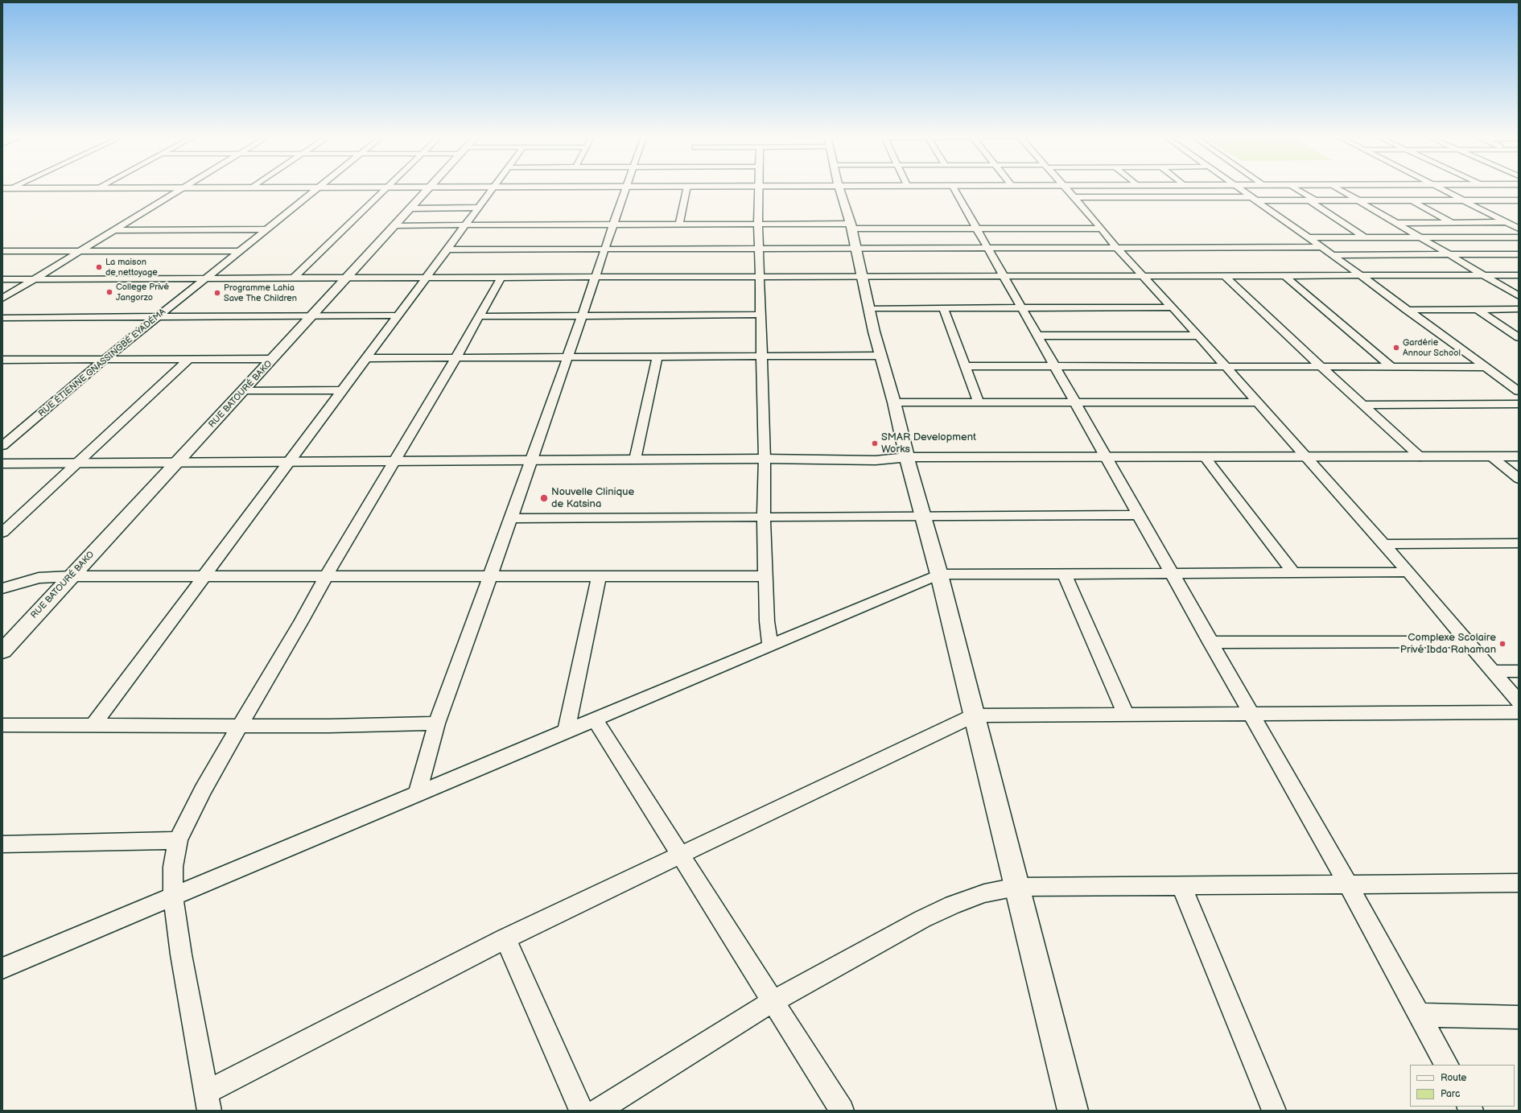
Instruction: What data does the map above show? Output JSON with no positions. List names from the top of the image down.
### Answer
{
  "streets": {
    "main road": ["RUE BATOURÉ BAKO"],
    "street": ["RUE ÉTIENNE GNASSINGBÉ EYADÉMA"]
  },
  "places": [
    "La maison de nettoyage",
    "College Privé Jangorzo",
    "Programme Lahia Save The Children",
    "Gardérie Annour School",
    "SMAR Development Works",
    "Nouvelle Clinique de Katsina",
    "Complexe Scolaire Privé Ibda Rahaman"
  ],
  "legend": ["Route", "Parc"]
}
